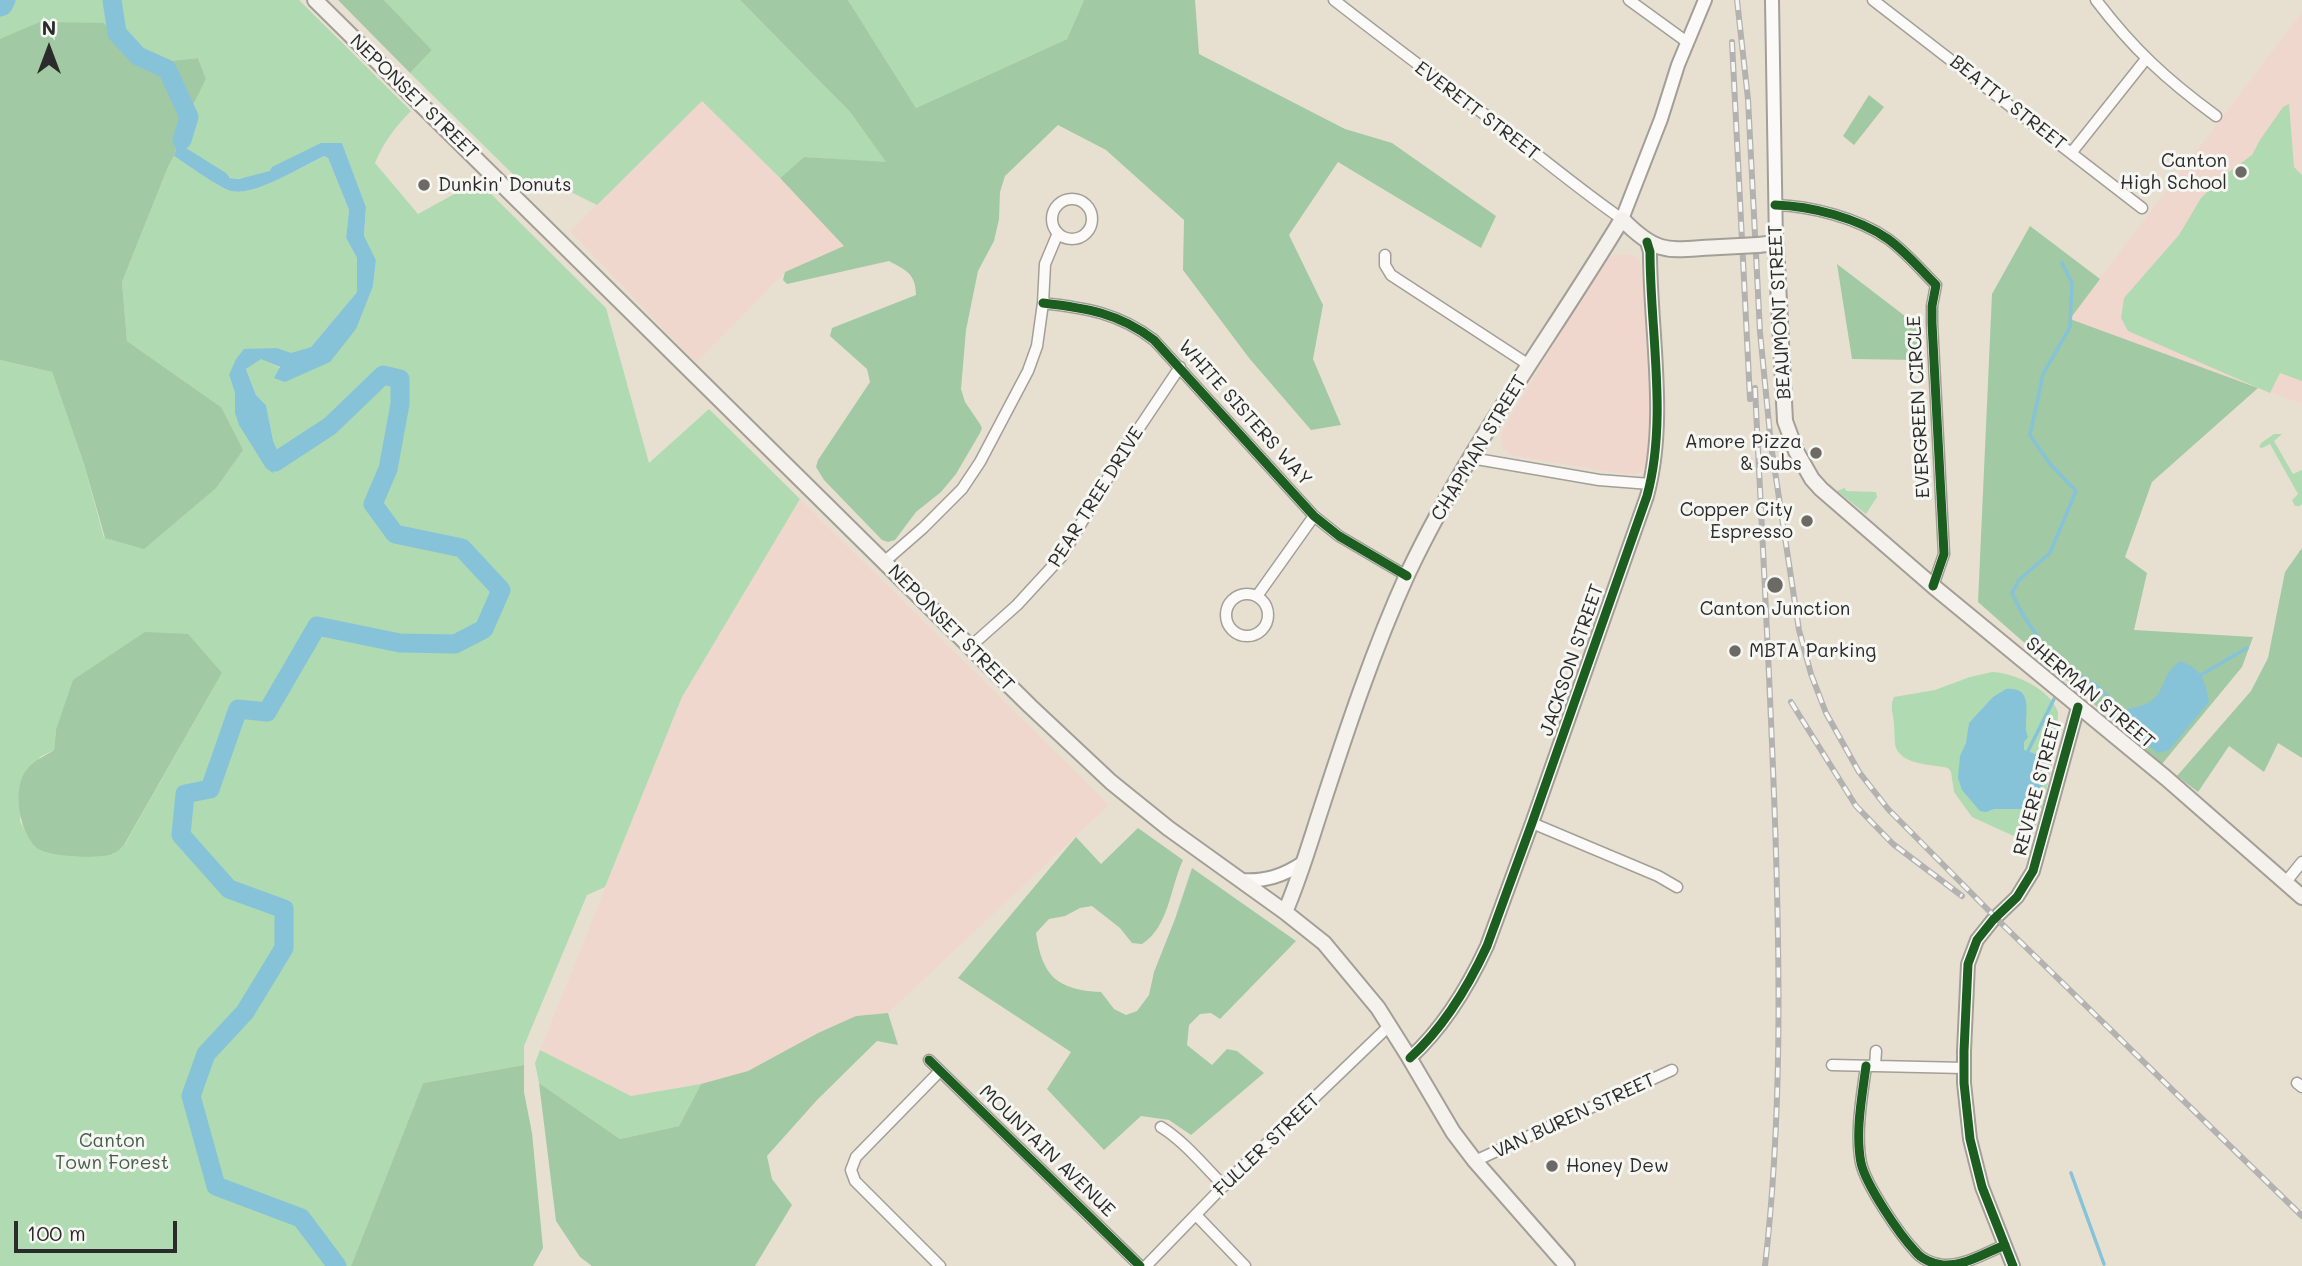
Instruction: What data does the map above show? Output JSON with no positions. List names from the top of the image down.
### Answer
{
  "streets": {
    "main road": [
      "NEPONSET STREET",
      "BEAUMONT STREET",
      "CHAPMAN STREET",
      "SHERMAN STREET"
    ],
    "street": [
      "BEATTY STREET",
      "EVERETT STREET",
      "EVERGREEN CIRCLE",
      "WHITE SISTERS WAY",
      "PEAR TREE DRIVE",
      "JACKSON STREET",
      "REVERE STREET",
      "VAN BUREN STREET",
      "FULLER STREET",
      "MOUNTAIN AVENUE"
    ]
  },
  "crossings": [
    ["NEPONSET STREET", "CHAPMAN STREET"],
    ["NEPONSET STREET", "PEAR TREE DRIVE"],
    ["NEPONSET STREET", "JACKSON STREET"],
    ["NEPONSET STREET", "VAN BUREN STREET"],
    ["NEPONSET STREET", "FULLER STREET"],
    ["EVERETT STREET", "CHAPMAN STREET"],
    ["BEAUMONT STREET", "EVERGREEN CIRCLE"],
    ["BEAUMONT STREET", "SHERMAN STREET"],
    ["EVERGREEN CIRCLE", "SHERMAN STREET"],
    ["WHITE SISTERS WAY", "CHAPMAN STREET"],
    ["WHITE SISTERS WAY", "PEAR TREE DRIVE"],
    ["SHERMAN STREET", "REVERE STREET"]
  ],
  "parks": ["Canton Town Forest"],
  "places": [
    "Canton High School",
    "Dunkin' Donuts",
    "Amore Pizza & Subs",
    "Copper City Espresso",
    "Canton Junction",
    "MBTA Parking",
    "Honey Dew"
  ],
  "scale_bar": "100 m",
  "north": "top"
}
